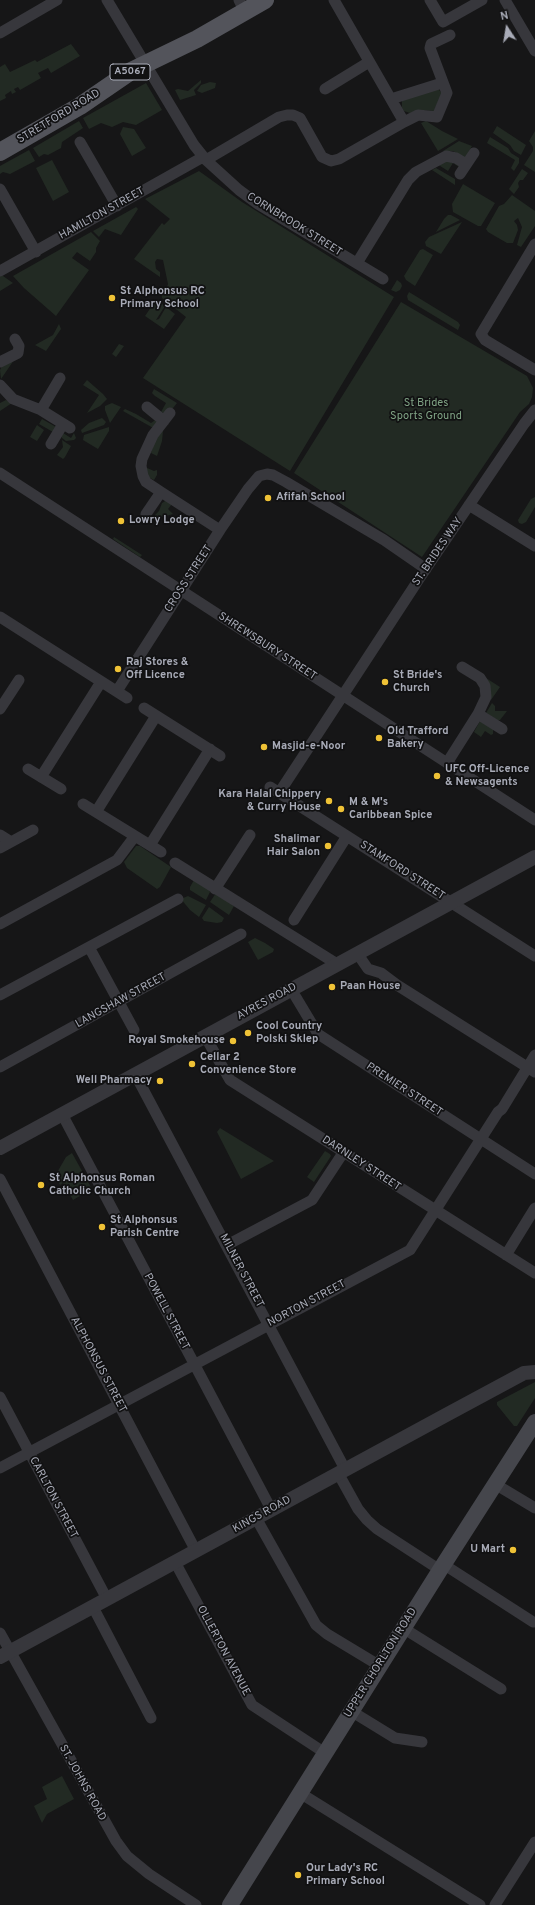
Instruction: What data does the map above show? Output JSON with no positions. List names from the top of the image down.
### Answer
{
  "streets": {
    "main road": ["A5067", "STRETFORD ROAD", "UPPER CHORLTON ROAD"],
    "street": [
      "HAMILTON STREET",
      "CORNBROOK STREET",
      "ST. BRIDES WAY",
      "CROSS STREET",
      "SHREWSBURY STREET",
      "STAMFORD STREET",
      "LANGSHAW STREET",
      "AYRES ROAD",
      "PREMIER STREET",
      "DARNLEY STREET",
      "MILNER STREET",
      "NORTON STREET",
      "POWELL STREET",
      "ALPHONSUS STREET",
      "CARLTON STREET",
      "KINGS ROAD",
      "OLLERTON AVENUE",
      "ST. JOHNS ROAD"
    ]
  },
  "crossings": [
    ["STRETFORD ROAD", "CORNBROOK STREET"],
    ["HAMILTON STREET", "CORNBROOK STREET"],
    ["ST. BRIDES WAY", "CROSS STREET"],
    ["ST. BRIDES WAY", "SHREWSBURY STREET"],
    ["ST. BRIDES WAY", "STAMFORD STREET"],
    ["CROSS STREET", "SHREWSBURY STREET"],
    ["STAMFORD STREET", "AYRES ROAD"],
    ["AYRES ROAD", "PREMIER STREET"],
    ["AYRES ROAD", "DARNLEY STREET"],
    ["AYRES ROAD", "MILNER STREET"],
    ["AYRES ROAD", "POWELL STREET"],
    ["PREMIER STREET", "NORTON STREET"],
    ["DARNLEY STREET", "NORTON STREET"],
    ["MILNER STREET", "NORTON STREET"],
    ["MILNER STREET", "KINGS ROAD"],
    ["MILNER STREET", "UPPER CHORLTON ROAD"],
    ["NORTON STREET", "POWELL STREET"],
    ["NORTON STREET", "ALPHONSUS STREET"],
    ["NORTON STREET", "CARLTON STREET"],
    ["POWELL STREET", "KINGS ROAD"],
    ["ALPHONSUS STREET", "KINGS ROAD"],
    ["CARLTON STREET", "KINGS ROAD"],
    ["KINGS ROAD", "OLLERTON AVENUE"],
    ["KINGS ROAD", "ST. JOHNS ROAD"],
    ["OLLERTON AVENUE", "UPPER CHORLTON ROAD"]
  ],
  "parks": ["St Brides Sports Ground"],
  "places": [
    "St Alphonsus RC Primary School",
    "Afifah School",
    "Lowry Lodge",
    "Raj Stores & Off Licence",
    "St Bride's Church",
    "Old Trafford Bakery",
    "Masjid-e-Noor",
    "UFC Off-Licence & Newsagents",
    "Kara Halal Chippery & Curry House",
    "M & M's Caribbean Spice",
    "Shalimar Hair Salon",
    "Paan House",
    "Cool Country Polski Sklep",
    "Royal Smokehouse",
    "Cellar 2 Convenience Store",
    "Well Pharmacy",
    "St Alphonsus Roman Catholic Church",
    "St Alphonsus Parish Centre",
    "U Mart",
    "Our Lady's RC Primary School"
  ],
  "north": "top"
}
